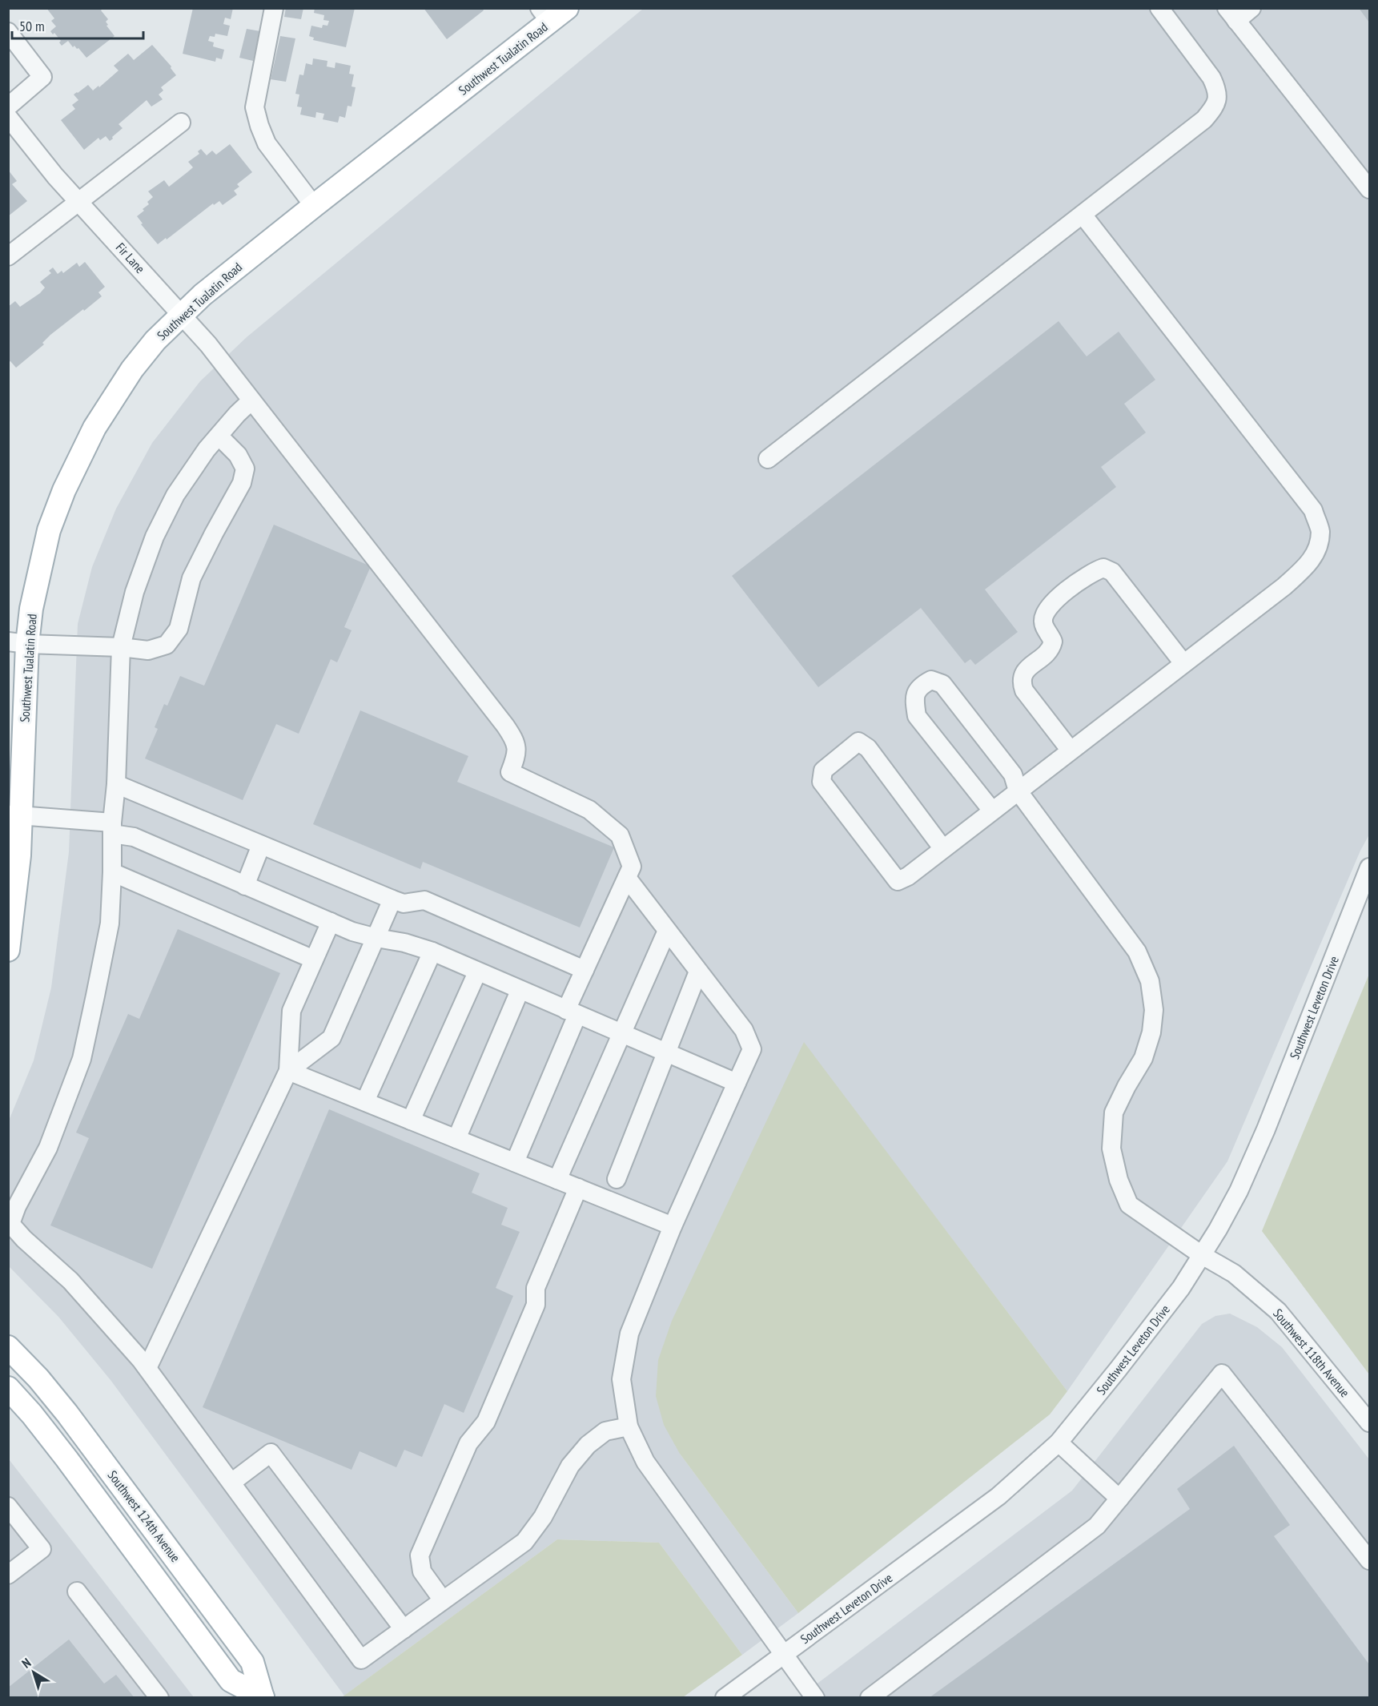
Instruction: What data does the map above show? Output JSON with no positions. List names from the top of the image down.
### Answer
{
  "streets": {
    "main road": ["Southwest Tualatin Road", "Southwest 124th Avenue"],
    "street": ["Fir Lane", "Southwest Leveton Drive", "Southwest 118th Avenue"]
  },
  "crossings": [
    ["Southwest Tualatin Road", "Fir Lane"],
    ["Southwest Leveton Drive", "Southwest 118th Avenue"]
  ],
  "scale_bar": "50 m",
  "north": "top left"
}
